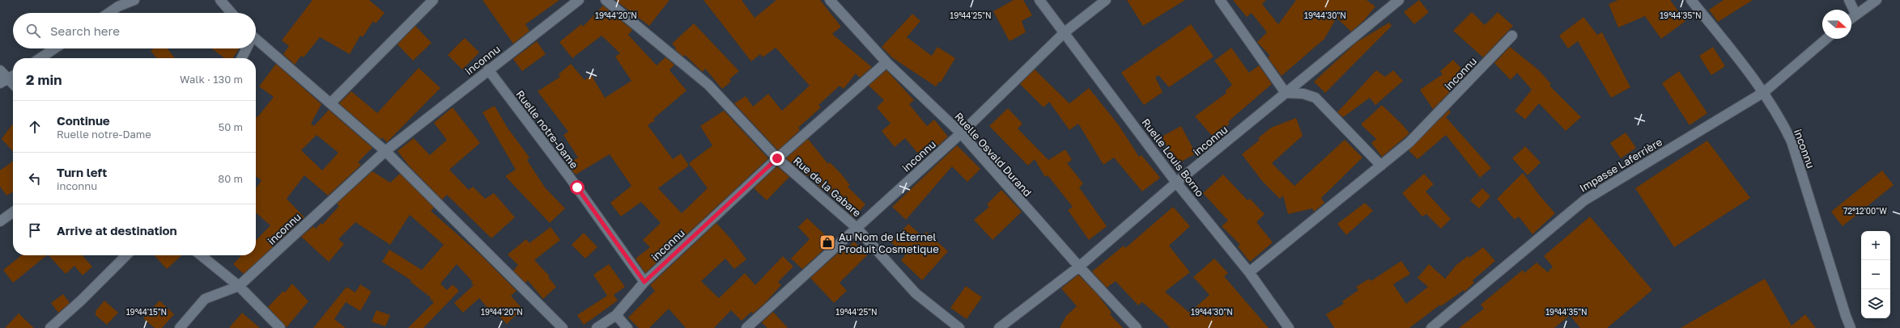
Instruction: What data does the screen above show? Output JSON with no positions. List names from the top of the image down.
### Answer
{
  "streets": {
    "street": [
      "inconnu",
      "Ruelle notre-Dame",
      "Ruelle Osvald Durand",
      "Ruelle Louis Borno",
      "Impasse Laferrière",
      "Rue de la Gabare"
    ]
  },
  "crossings": [
    ["inconnu", "Ruelle notre-Dame"],
    ["inconnu", "Ruelle Osvald Durand"],
    ["inconnu", "Ruelle Louis Borno"],
    ["inconnu", "Impasse Laferrière"],
    ["inconnu", "Rue de la Gabare"]
  ],
  "places": {
    "shop": ["Au Nom de lÉternel Produit Cosmetique"]
  },
  "north": "right",
  "page": {
    "search": "Search here",
    "heading": ["2 min", "Walk · 130 m"],
    "list": [
      ["Continue", "Ruelle notre-Dame", "50 m"],
      ["Turn left", "inconnu", "80 m"],
      "Arrive at destination"
    ],
    "map_buttons": ["+", "−"]
  },
  "coordinates": [
    "19°44'25\"N",
    "19°44'30\"N",
    "19°44'35\"N",
    "19°44'20\"N",
    "72°12'00\"W",
    "19°44'15\"N"
  ]
}
